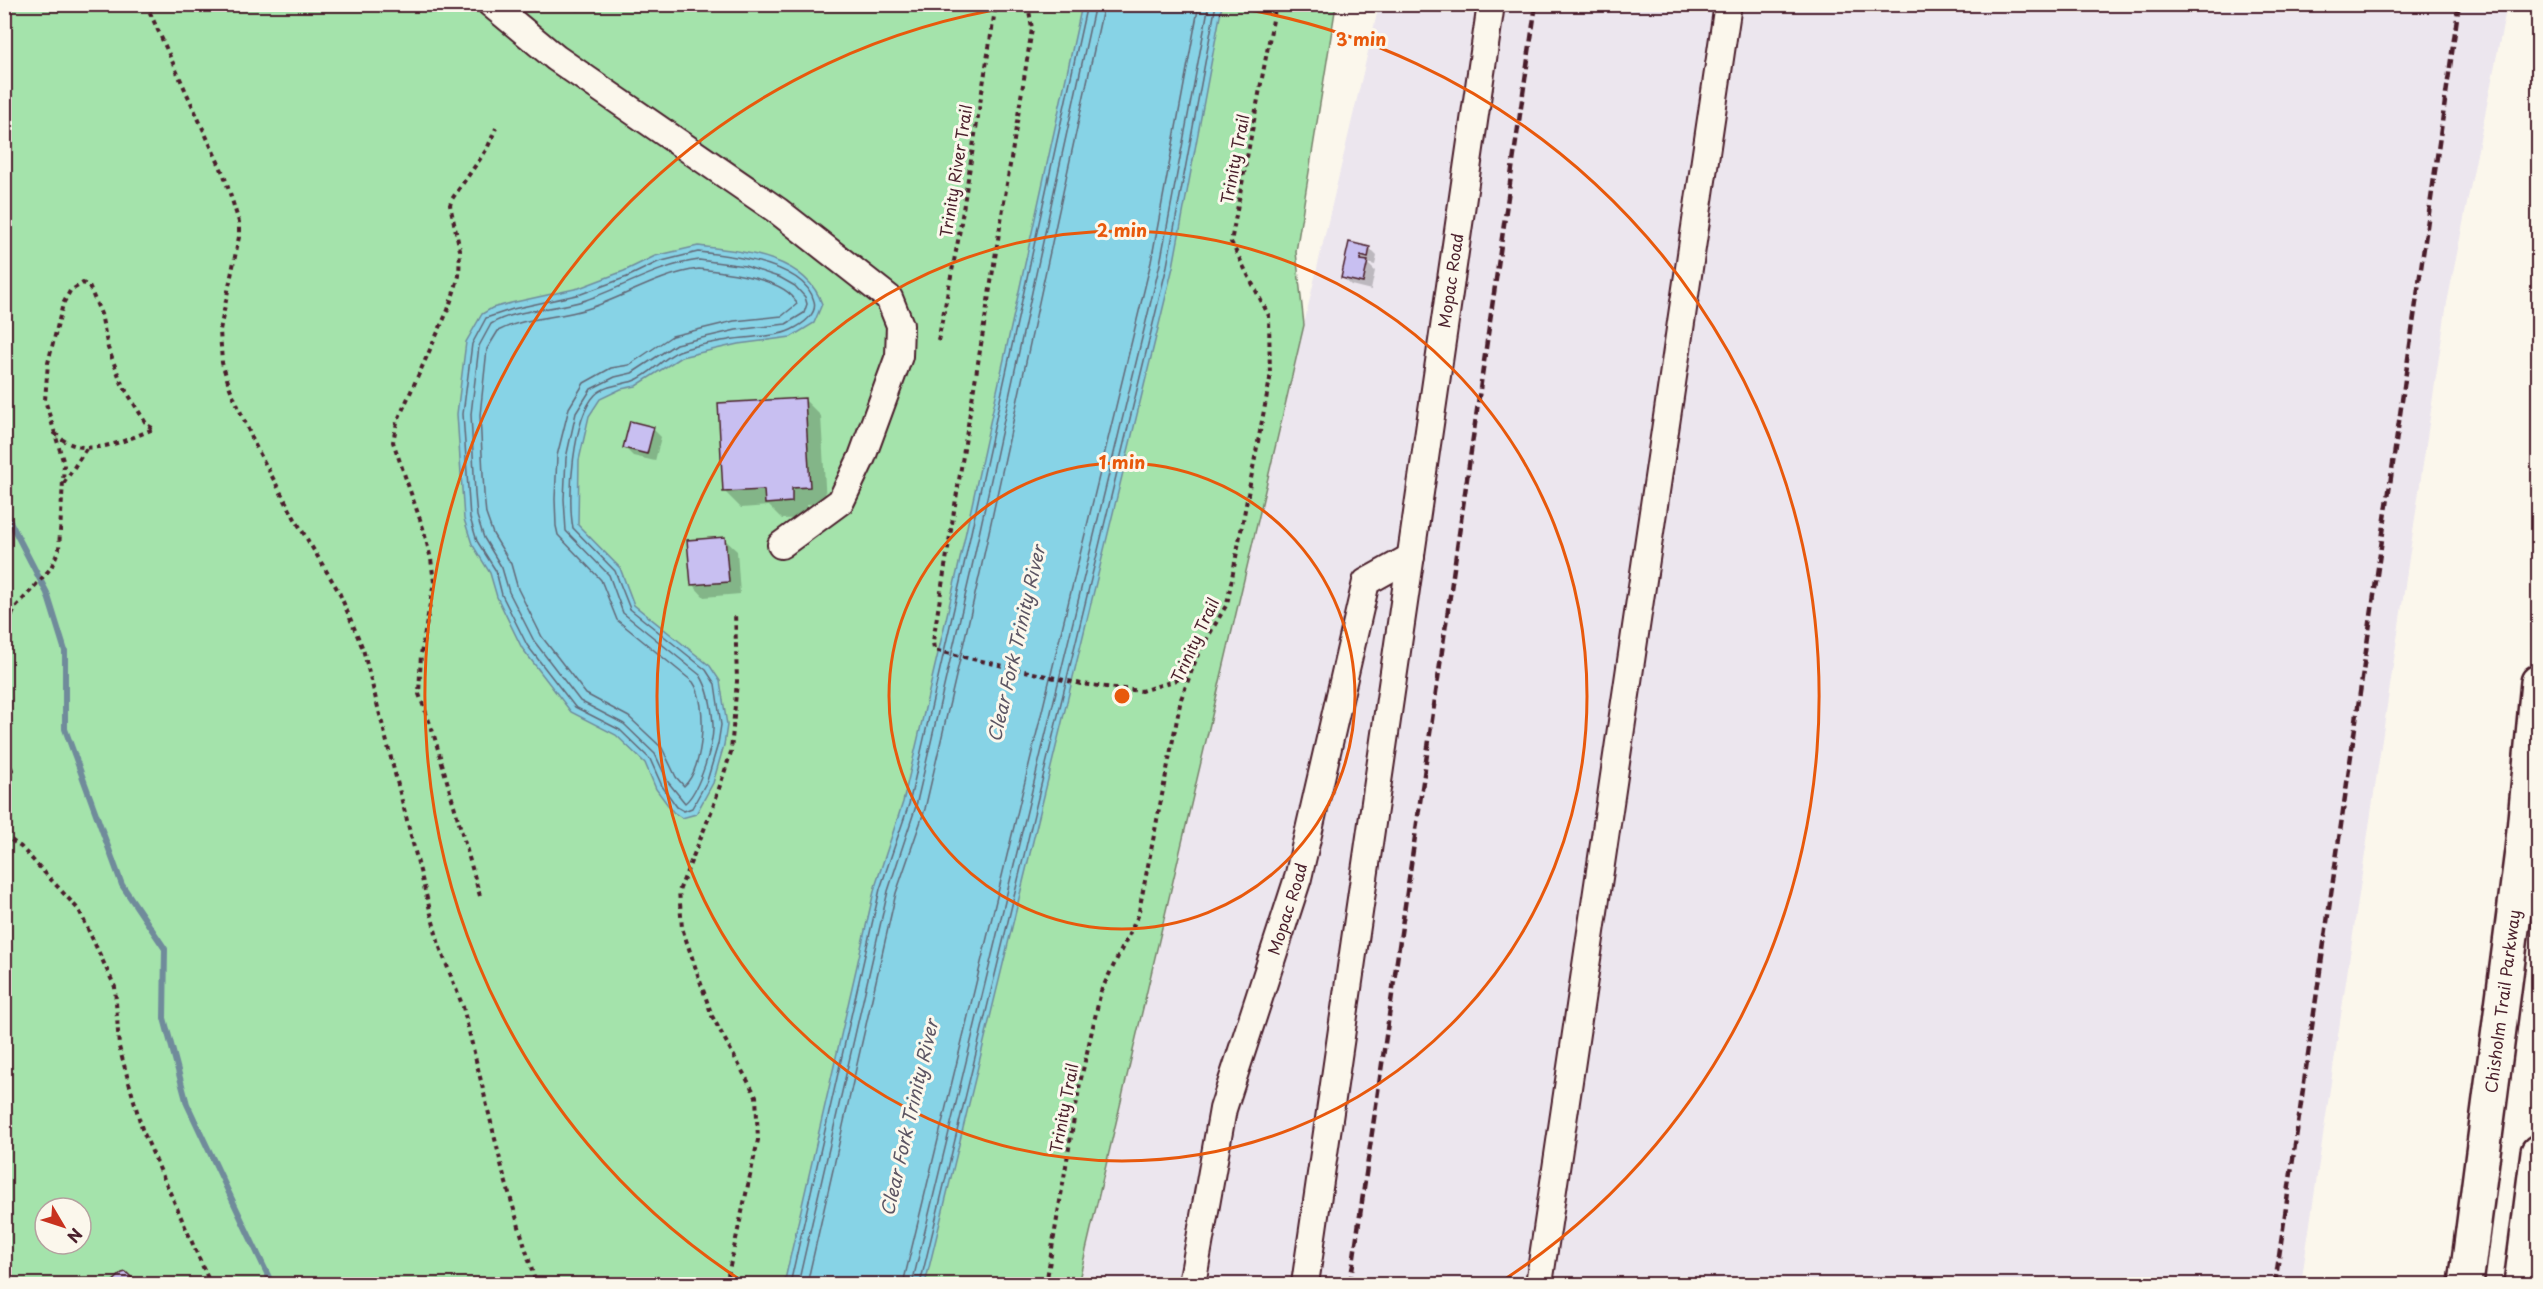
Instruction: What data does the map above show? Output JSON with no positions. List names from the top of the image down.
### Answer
{
  "streets": {
    "highway": ["Chisholm Trail Parkway"],
    "lane": ["Mopac Road"],
    "path": ["Trinity Trail", "Trinity River Trail"]
  },
  "water": ["Clear Fork Trinity River"],
  "north": "bottom right",
  "rings": ["3 min", "2 min", "1 min"]
}
